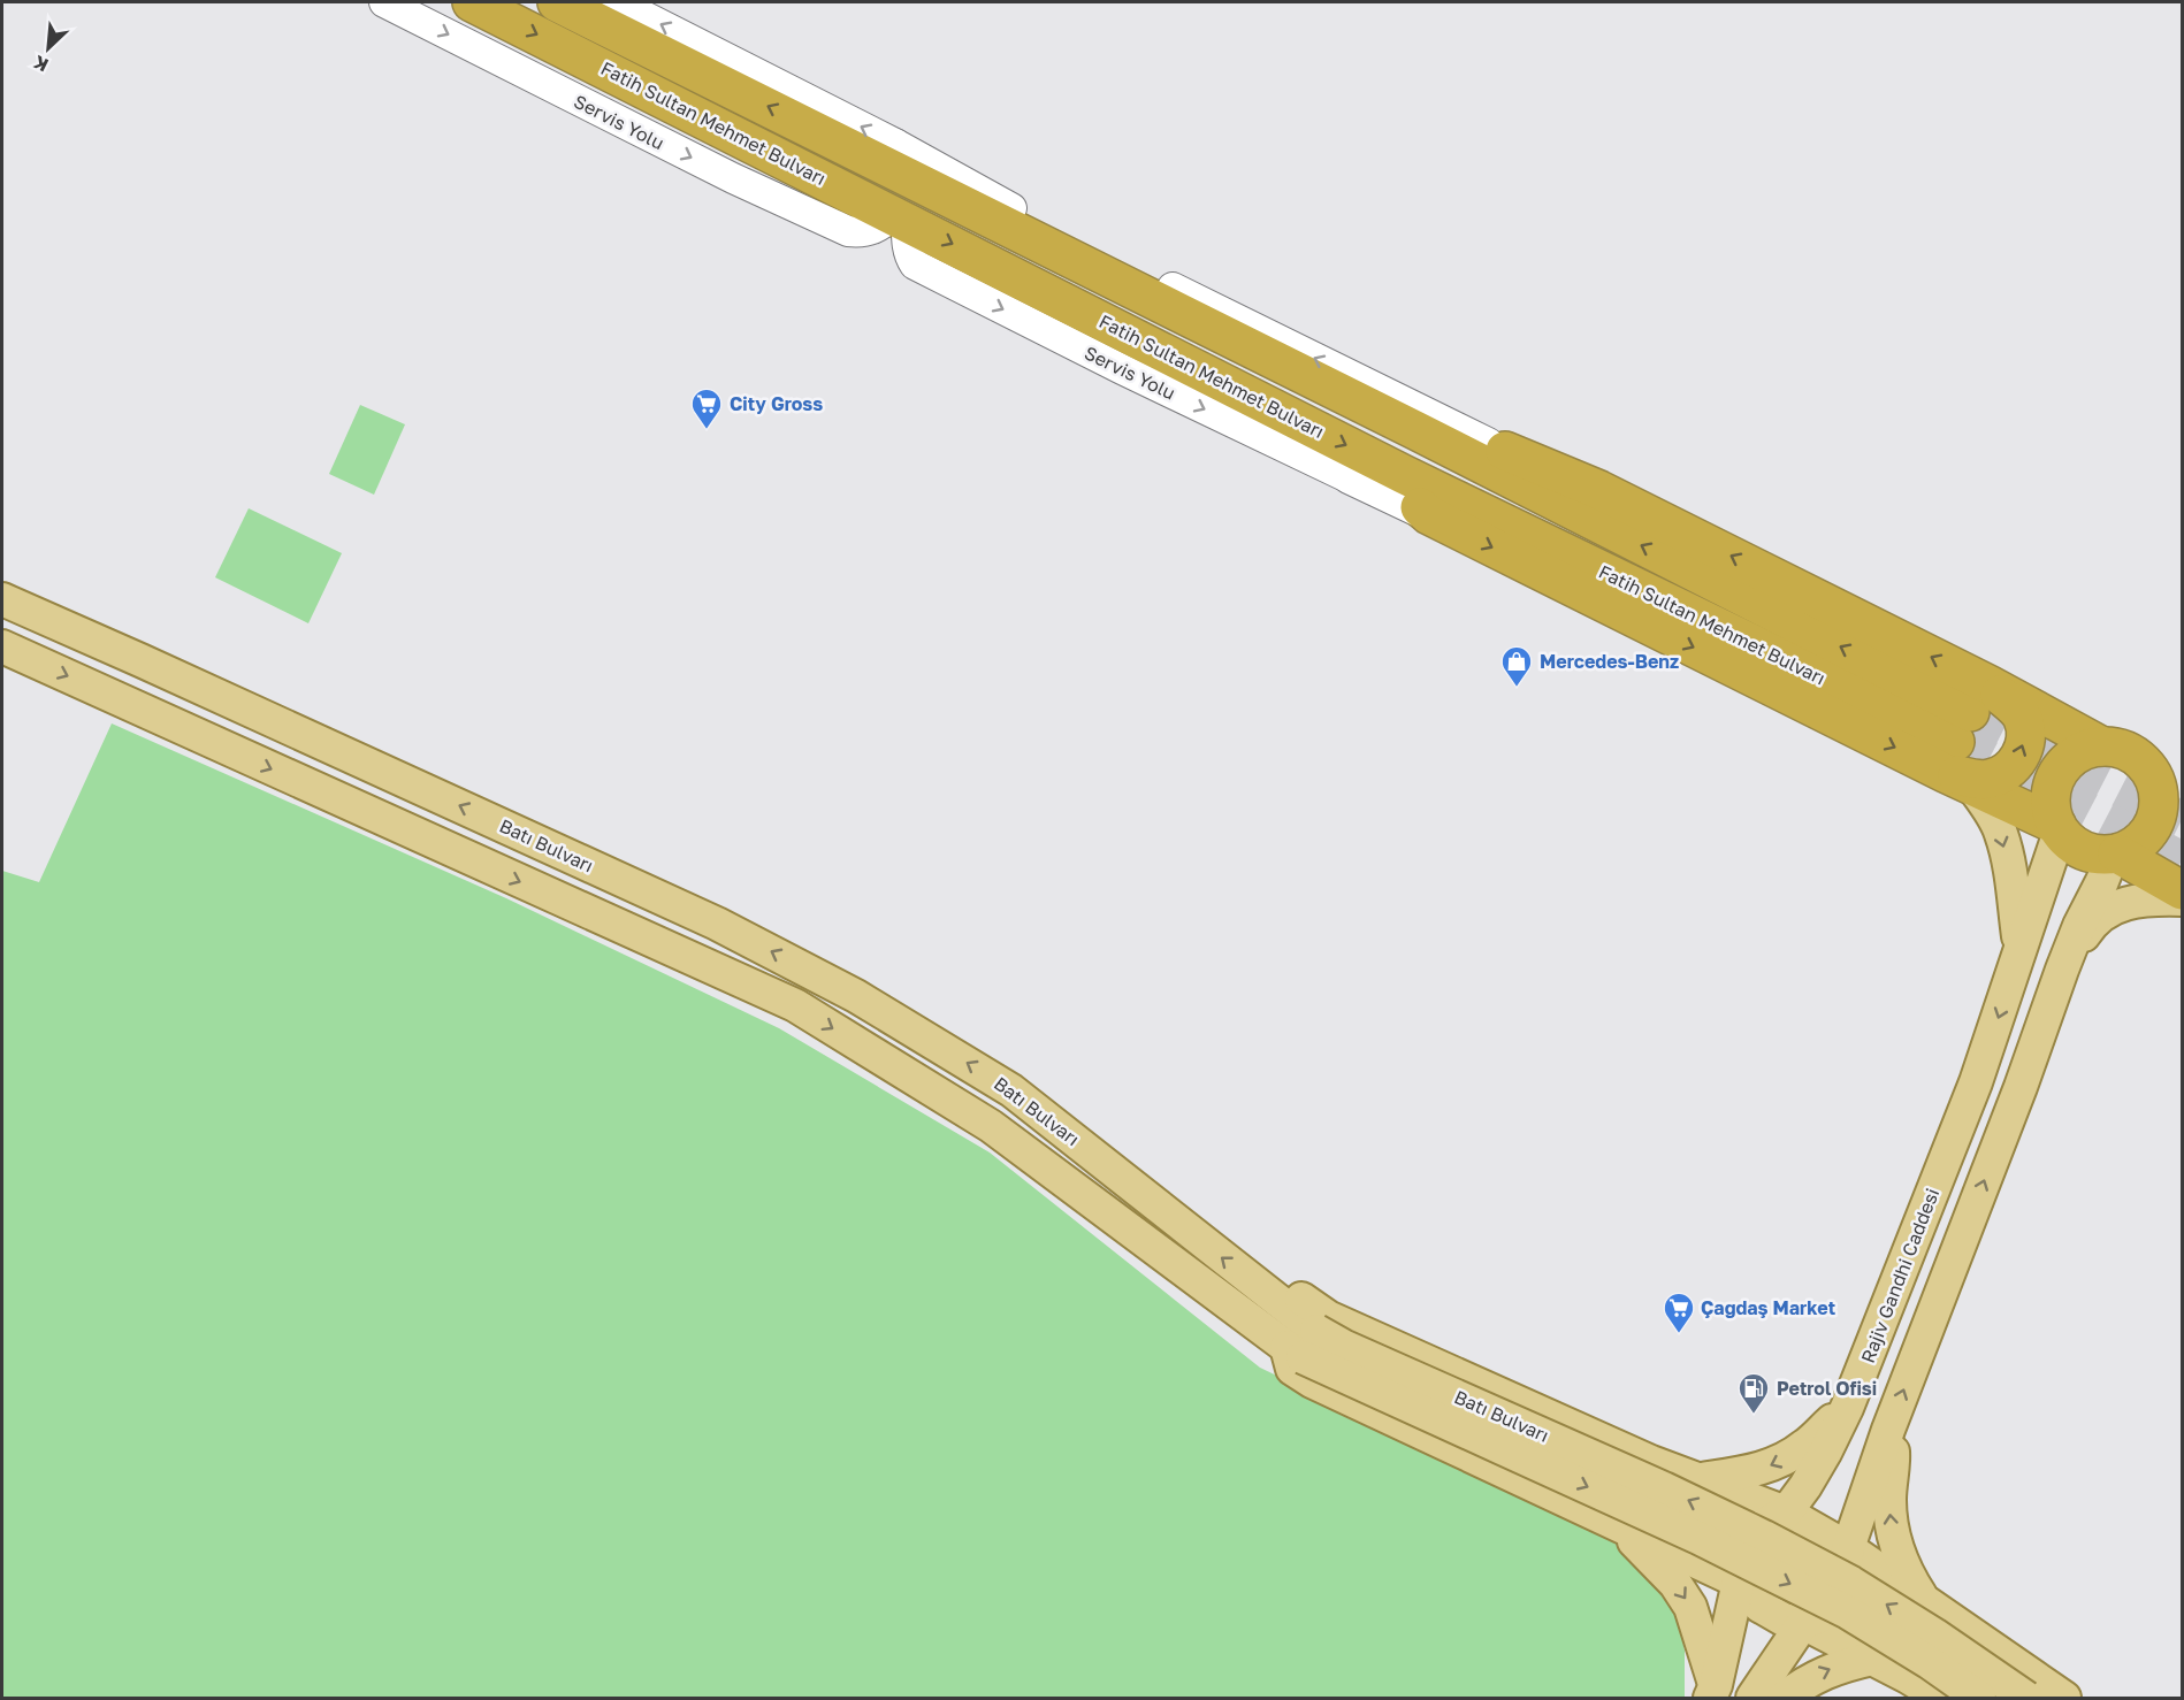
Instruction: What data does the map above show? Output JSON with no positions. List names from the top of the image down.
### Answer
{
  "streets": {
    "highway": ["Fatih Sultan Mehmet Bulvarı"],
    "main road": ["Batı Bulvarı", "Rajiv Gandhi Caddesi"],
    "street": ["Servis Yolu"]
  },
  "crossings": [
    ["Servis Yolu", "Fatih Sultan Mehmet Bulvarı"]
  ],
  "places": {
    "supermarket": ["City Gross", "Çağdaş Market"],
    "shop": ["Mercedes-Benz"],
    "fuel station": ["Petrol Ofisi"]
  },
  "north": "bottom left"
}
